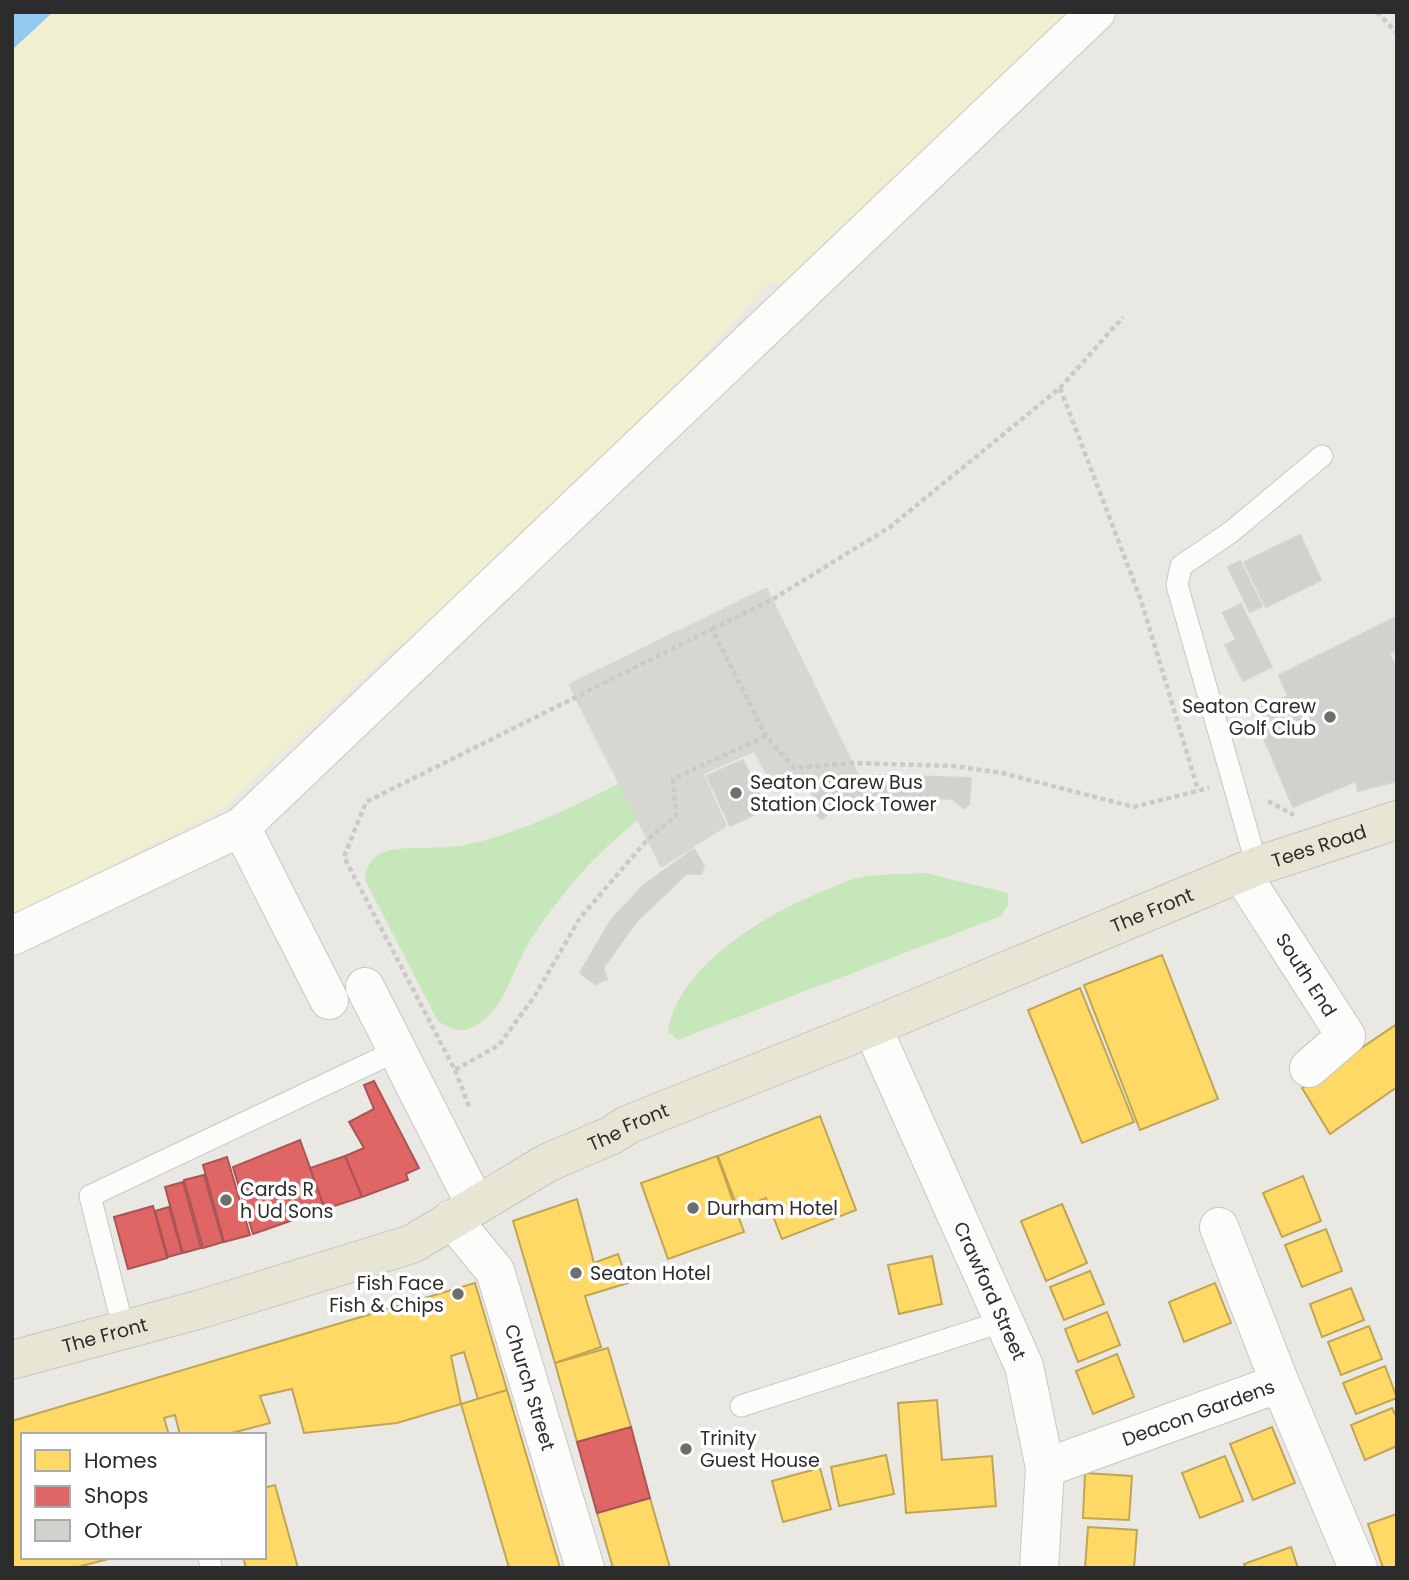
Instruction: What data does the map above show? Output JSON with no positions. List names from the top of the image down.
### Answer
{
  "streets": {
    "main road": ["Tees Road", "The Front"],
    "street": [
      "South End",
      "Crawford Street",
      "Church Street",
      "Deacon Gardens"
    ]
  },
  "crossings": [
    ["Tees Road", "The Front"],
    ["Tees Road", "South End"],
    ["The Front", "South End"],
    ["The Front", "Crawford Street"],
    ["The Front", "Church Street"],
    ["Crawford Street", "Deacon Gardens"]
  ],
  "places": [
    "Seaton Carew Golf Club",
    "Seaton Carew Bus Station Clock Tower",
    "Cards R h Ud Sons",
    "Durham Hotel",
    "Seaton Hotel",
    "Fish Face Fish & Chips",
    "Trinity Guest House"
  ],
  "legend": ["Homes", "Shops", "Other"]
}
